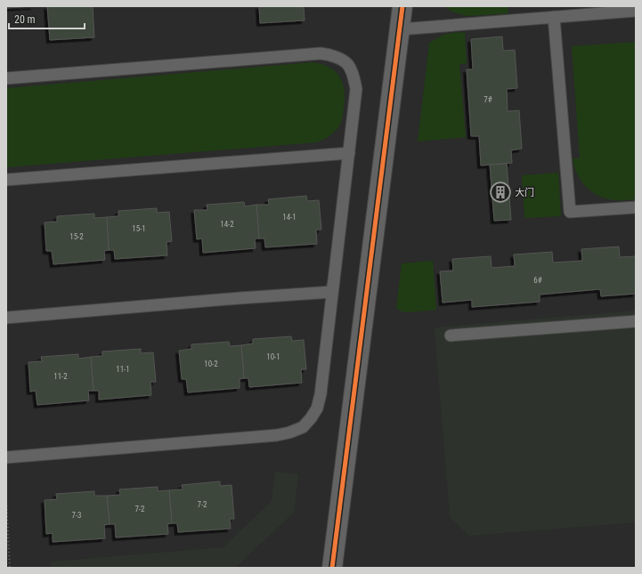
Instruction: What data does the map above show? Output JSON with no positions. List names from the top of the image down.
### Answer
{
  "places": {
    "building": ["大门"]
  },
  "house_numbers": [
    "7#",
    "14-1",
    "14-2",
    "15-1",
    "15-2",
    "6#",
    "10-1",
    "10-2",
    "11-1",
    "11-2",
    "7-2",
    "7-2",
    "7-3"
  ],
  "scale_bar": "20 m"
}
